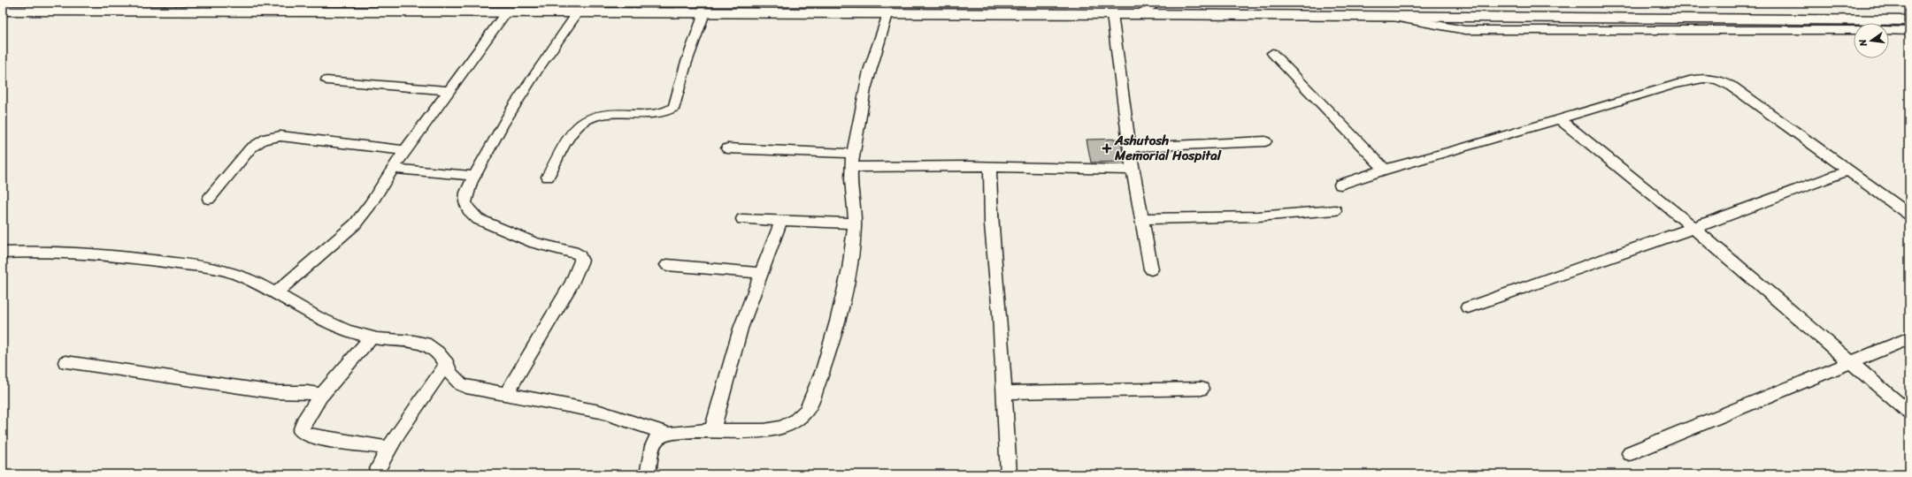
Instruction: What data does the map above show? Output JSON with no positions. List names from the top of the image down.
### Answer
{
  "places": {
    "health": ["Ashutosh Memorial Hospital"]
  },
  "north": "left"
}
